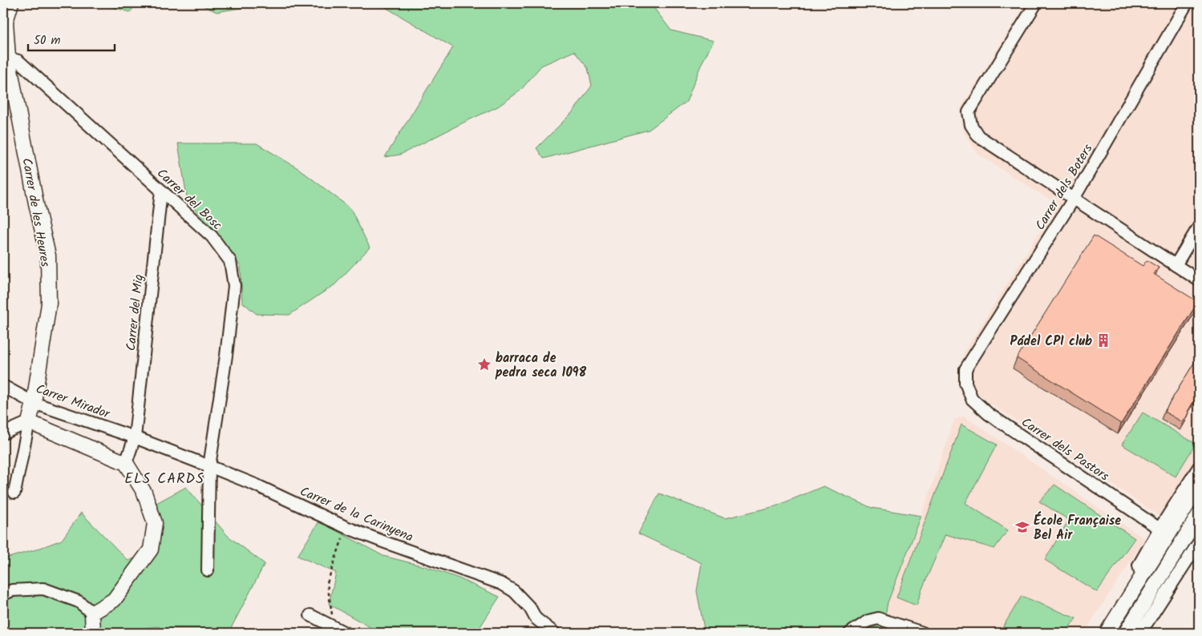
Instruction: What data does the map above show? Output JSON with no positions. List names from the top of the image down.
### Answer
{
  "streets": {
    "street": [
      "Carrer dels Boters",
      "Carrer del Bosc",
      "Carrer de les Heures",
      "Carrer del Mig",
      "Carrer Mirador",
      "Carrer dels Pastors",
      "Carrer de la Carinyena"
    ]
  },
  "crossings": [
    ["Carrer dels Boters", "Carrer dels Pastors"],
    ["Carrer del Bosc", "Carrer de les Heures"],
    ["Carrer del Bosc", "Carrer del Mig"],
    ["Carrer del Bosc", "Carrer de la Carinyena"],
    ["Carrer de les Heures", "Carrer Mirador"],
    ["Carrer del Mig", "Carrer Mirador"],
    ["Carrer del Mig", "Carrer de la Carinyena"],
    ["Carrer Mirador", "Carrer de la Carinyena"]
  ],
  "districts": ["ELS CARDS"],
  "places": {
    "building": ["Pádel CPI club"],
    "place": ["barraca de pedra seca 1098"],
    "school or university": ["École Française Bel Air"]
  },
  "scale_bar": "50 m"
}
